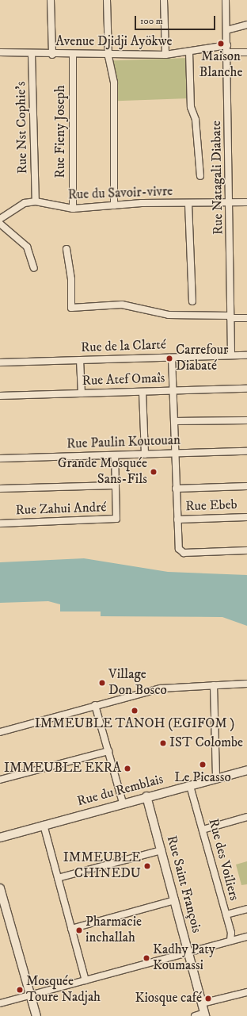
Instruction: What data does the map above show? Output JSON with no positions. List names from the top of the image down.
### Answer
{
  "streets": {
    "street": [
      "Avenue Djidji Ayökwe",
      "Rue Nst Cophie's",
      "Rue Fieny Joseph",
      "Rue Natagali Diabate",
      "Rue du Savoir-vivre",
      "Rue de la Clarté",
      "Rue Atef Omaîs",
      "Rue Paulin Koutouan",
      "Rue Ebeb",
      "Rue Zahui André",
      "Rue du Remblais",
      "Rue des Voiliers",
      "Rue Saint François"
    ]
  },
  "crossings": [
    ["Avenue Djidji Ayökwe", "Rue Nst Cophie's"],
    ["Avenue Djidji Ayökwe", "Rue Fieny Joseph"],
    ["Avenue Djidji Ayökwe", "Rue Natagali Diabate"],
    ["Rue Nst Cophie's", "Rue du Savoir-vivre"],
    ["Rue Fieny Joseph", "Rue du Savoir-vivre"],
    ["Rue Natagali Diabate", "Rue du Savoir-vivre"],
    ["Rue Natagali Diabate", "Rue de la Clarté"],
    ["Rue Paulin Koutouan", "Rue Zahui André"],
    ["Rue du Remblais", "Rue des Voiliers"],
    ["Rue du Remblais", "Rue Saint François"]
  ],
  "places": [
    "Maison Blanche",
    "Carrefour Diabaté",
    "Grande Mosquée Sans-Fils",
    "Village Don Bosco",
    "IMMEUBLE TANOH (EGIFOM )",
    "IST Colombe",
    "Le Picasso",
    "IMMEUBLE EKRA",
    "IMMEUBLE CHINEDU",
    "Pharmacie inchallah",
    "Kadhy Paty Koumassi",
    "Mosquée Toure Nadjah",
    "Kiosque café"
  ],
  "scale_bar": "100 m"
}
